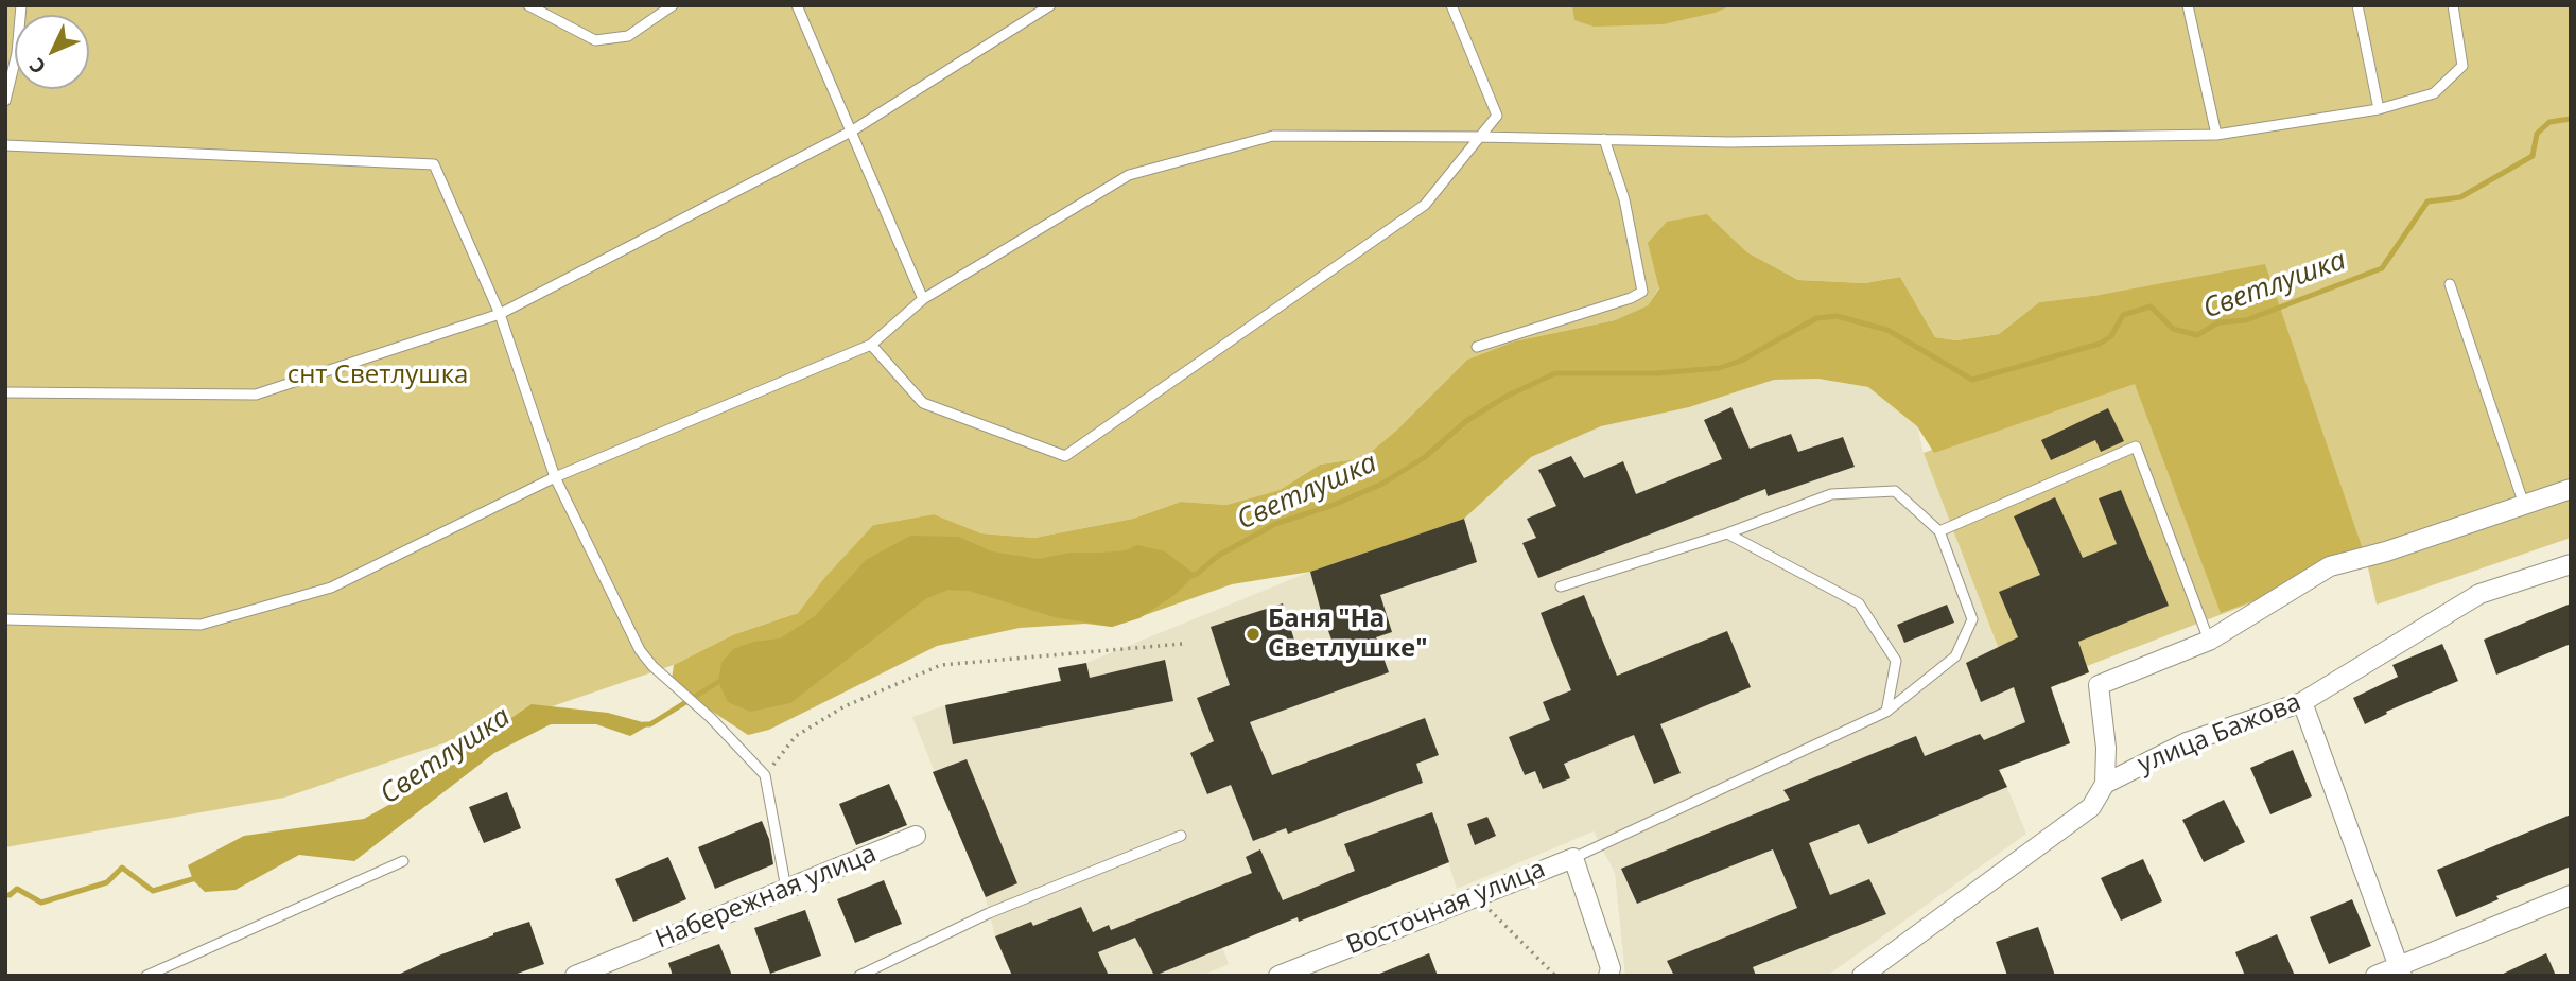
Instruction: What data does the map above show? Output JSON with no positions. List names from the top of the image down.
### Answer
{
  "streets": {
    "street": ["улица Бажова", "Набережная улица", "Восточная улица"]
  },
  "water": ["Светлушка"],
  "parks": ["снт Светлушка"],
  "places": ["Баня \"На Светлушке\""],
  "north": "bottom left"
}
